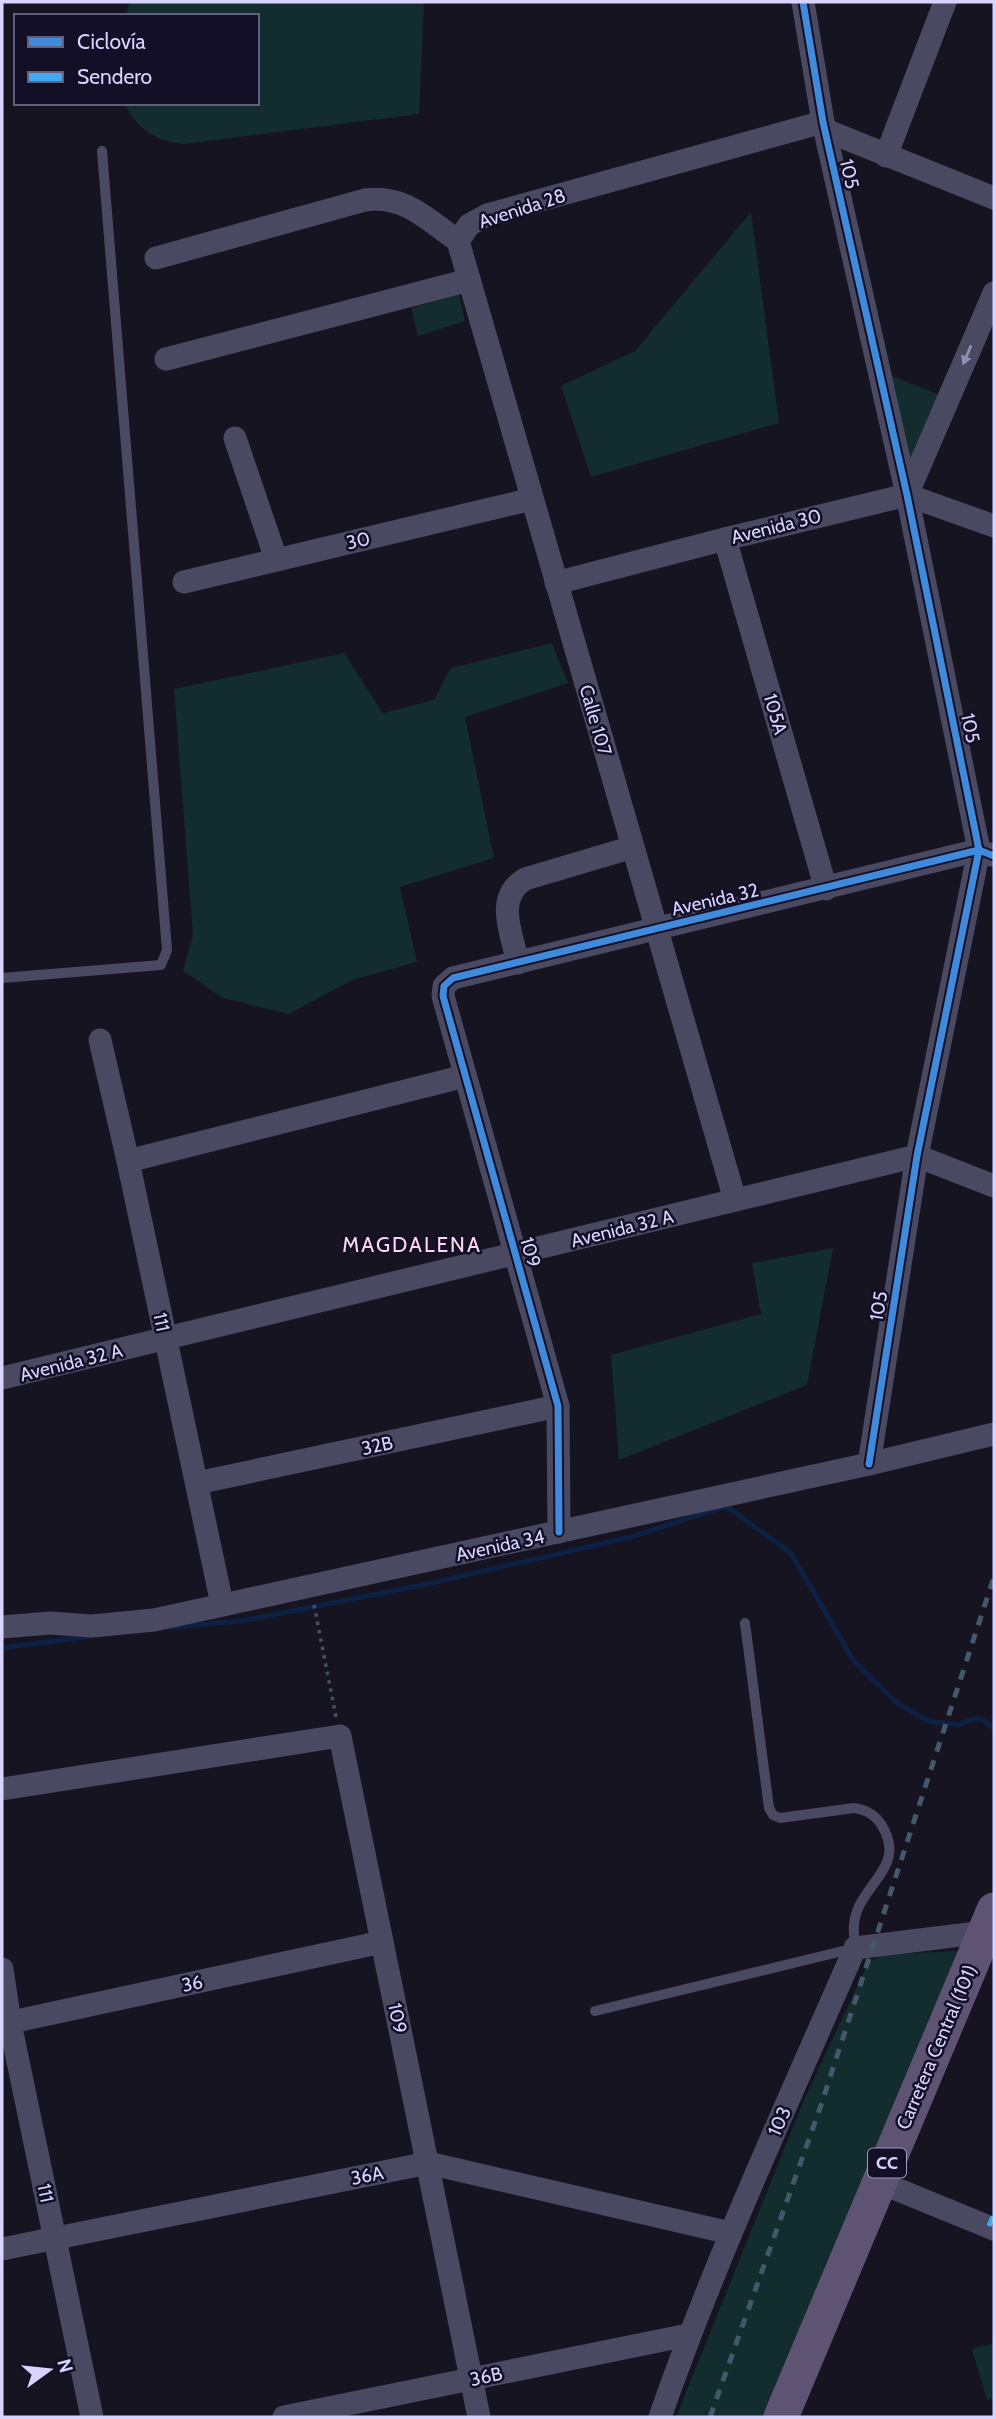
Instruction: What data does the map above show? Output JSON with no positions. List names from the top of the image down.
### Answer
{
  "streets": {
    "main road": ["Carretera Central (101)", "CC"],
    "street": [
      "105",
      "Avenida 28",
      "Avenida 30",
      "30",
      "105A",
      "Calle 107",
      "Avenida 32",
      "Avenida 32 A",
      "109",
      "111",
      "32B",
      "Avenida 34",
      "36",
      "103",
      "36A",
      "36B"
    ]
  },
  "crossings": [
    ["105", "Avenida 28"],
    ["105", "Avenida 30"],
    ["105", "Avenida 32"],
    ["105", "Avenida 32 A"],
    ["105", "Avenida 34"],
    ["Avenida 28", "Calle 107"],
    ["Avenida 30", "105A"],
    ["Avenida 30", "Calle 107"],
    ["30", "Calle 107"],
    ["105A", "Avenida 32"],
    ["Calle 107", "Avenida 32"],
    ["Calle 107", "Avenida 32 A"],
    ["Avenida 32", "109"],
    ["Avenida 32 A", "109"],
    ["Avenida 32 A", "111"],
    ["109", "32B"],
    ["109", "Avenida 34"],
    ["109", "36"],
    ["109", "36A"],
    ["109", "36B"],
    ["111", "32B"],
    ["111", "Avenida 34"],
    ["111", "36"],
    ["111", "36A"],
    ["103", "36A"],
    ["103", "36B"]
  ],
  "districts": ["MAGDALENA"],
  "legend": ["Ciclovía", "Sendero"],
  "north": "right"
}
